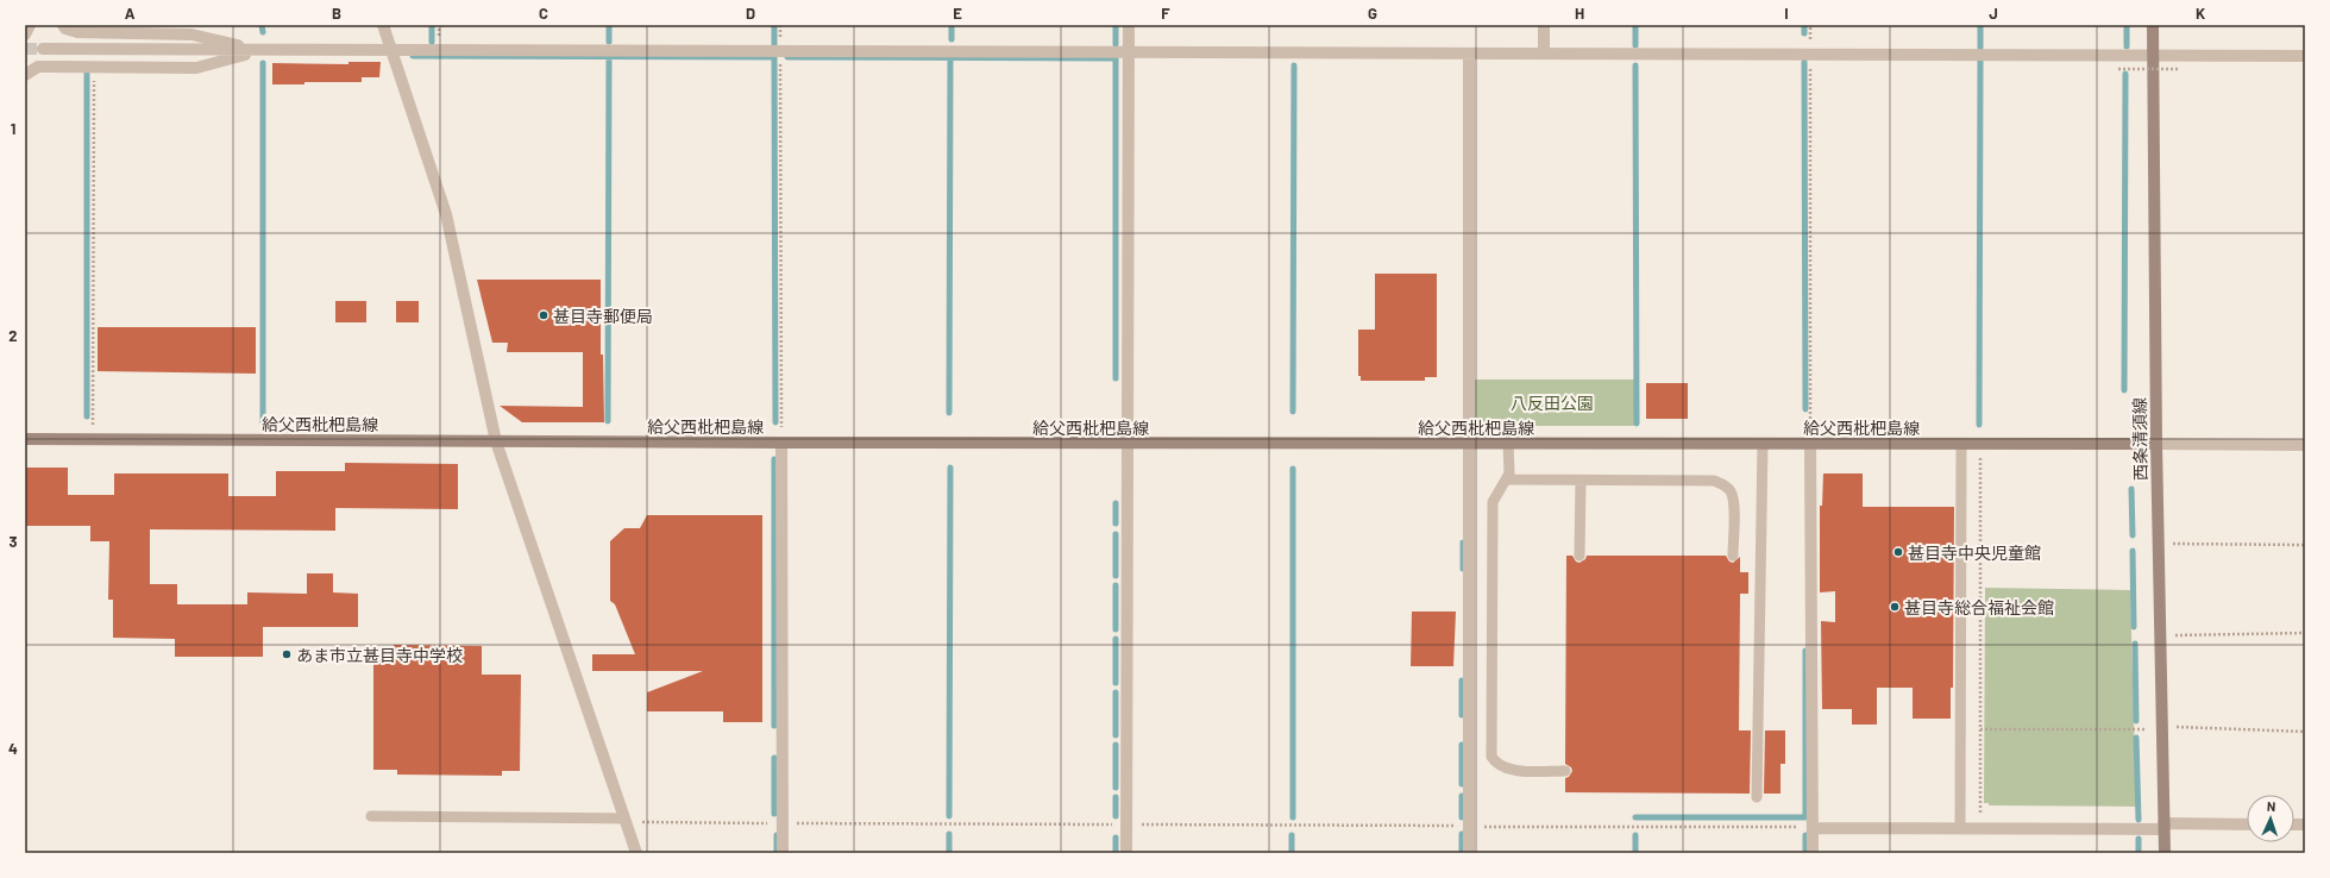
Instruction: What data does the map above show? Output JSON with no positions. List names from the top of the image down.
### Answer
{
  "streets": {
    "main road": ["給父西枇杷島線", "西条清須線"]
  },
  "crossings": [
    ["給父西枇杷島線", "西条清須線"]
  ],
  "parks": ["八反田公園"],
  "places": [
    "甚目寺郵便局",
    "甚目寺中央児童館",
    "甚目寺総合福祉会館",
    "あま市立甚目寺中学校"
  ],
  "north": "top",
  "grid": {
    "columns": [
      "A",
      "B",
      "C",
      "D",
      "E",
      "F",
      "G",
      "H",
      "I",
      "J",
      "K"
    ],
    "rows": [
      "1",
      "2",
      "3",
      "4"
    ]
  }
}
